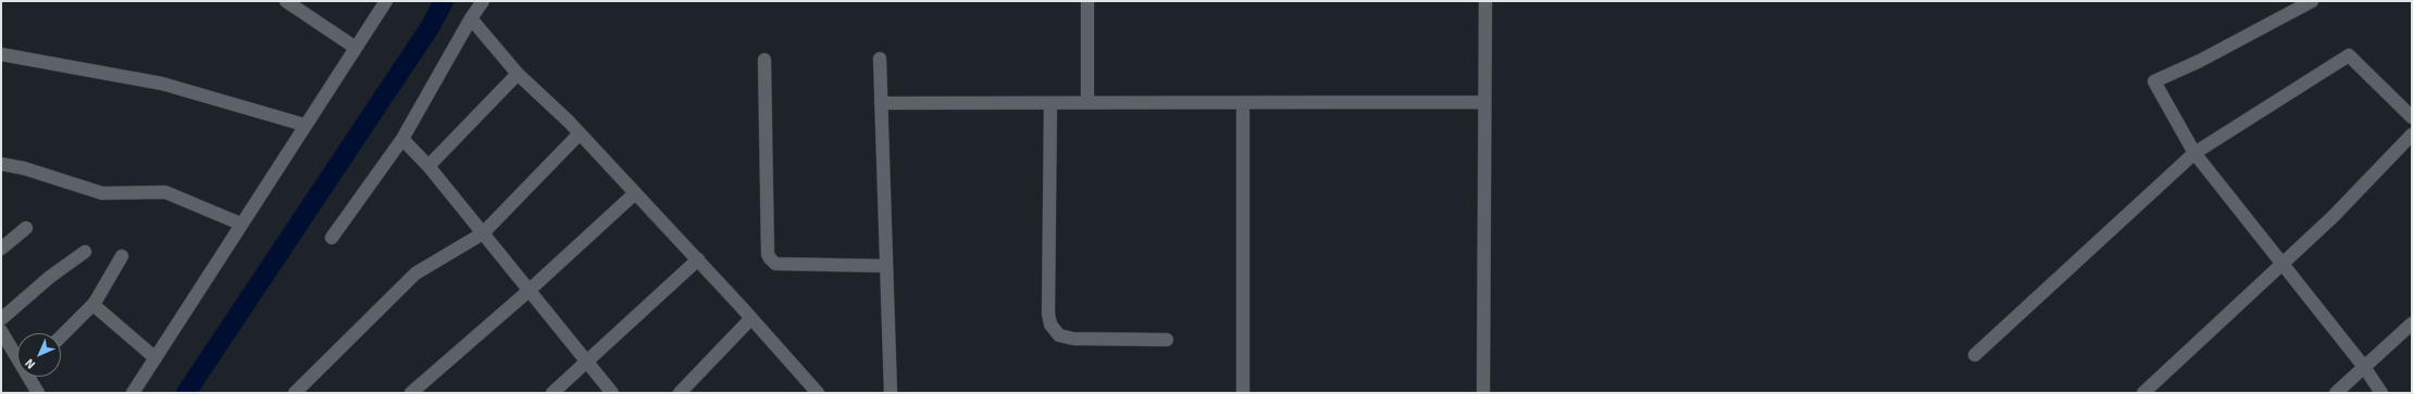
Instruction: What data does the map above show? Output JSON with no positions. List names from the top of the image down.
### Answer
{
  "north": "bottom left"
}
